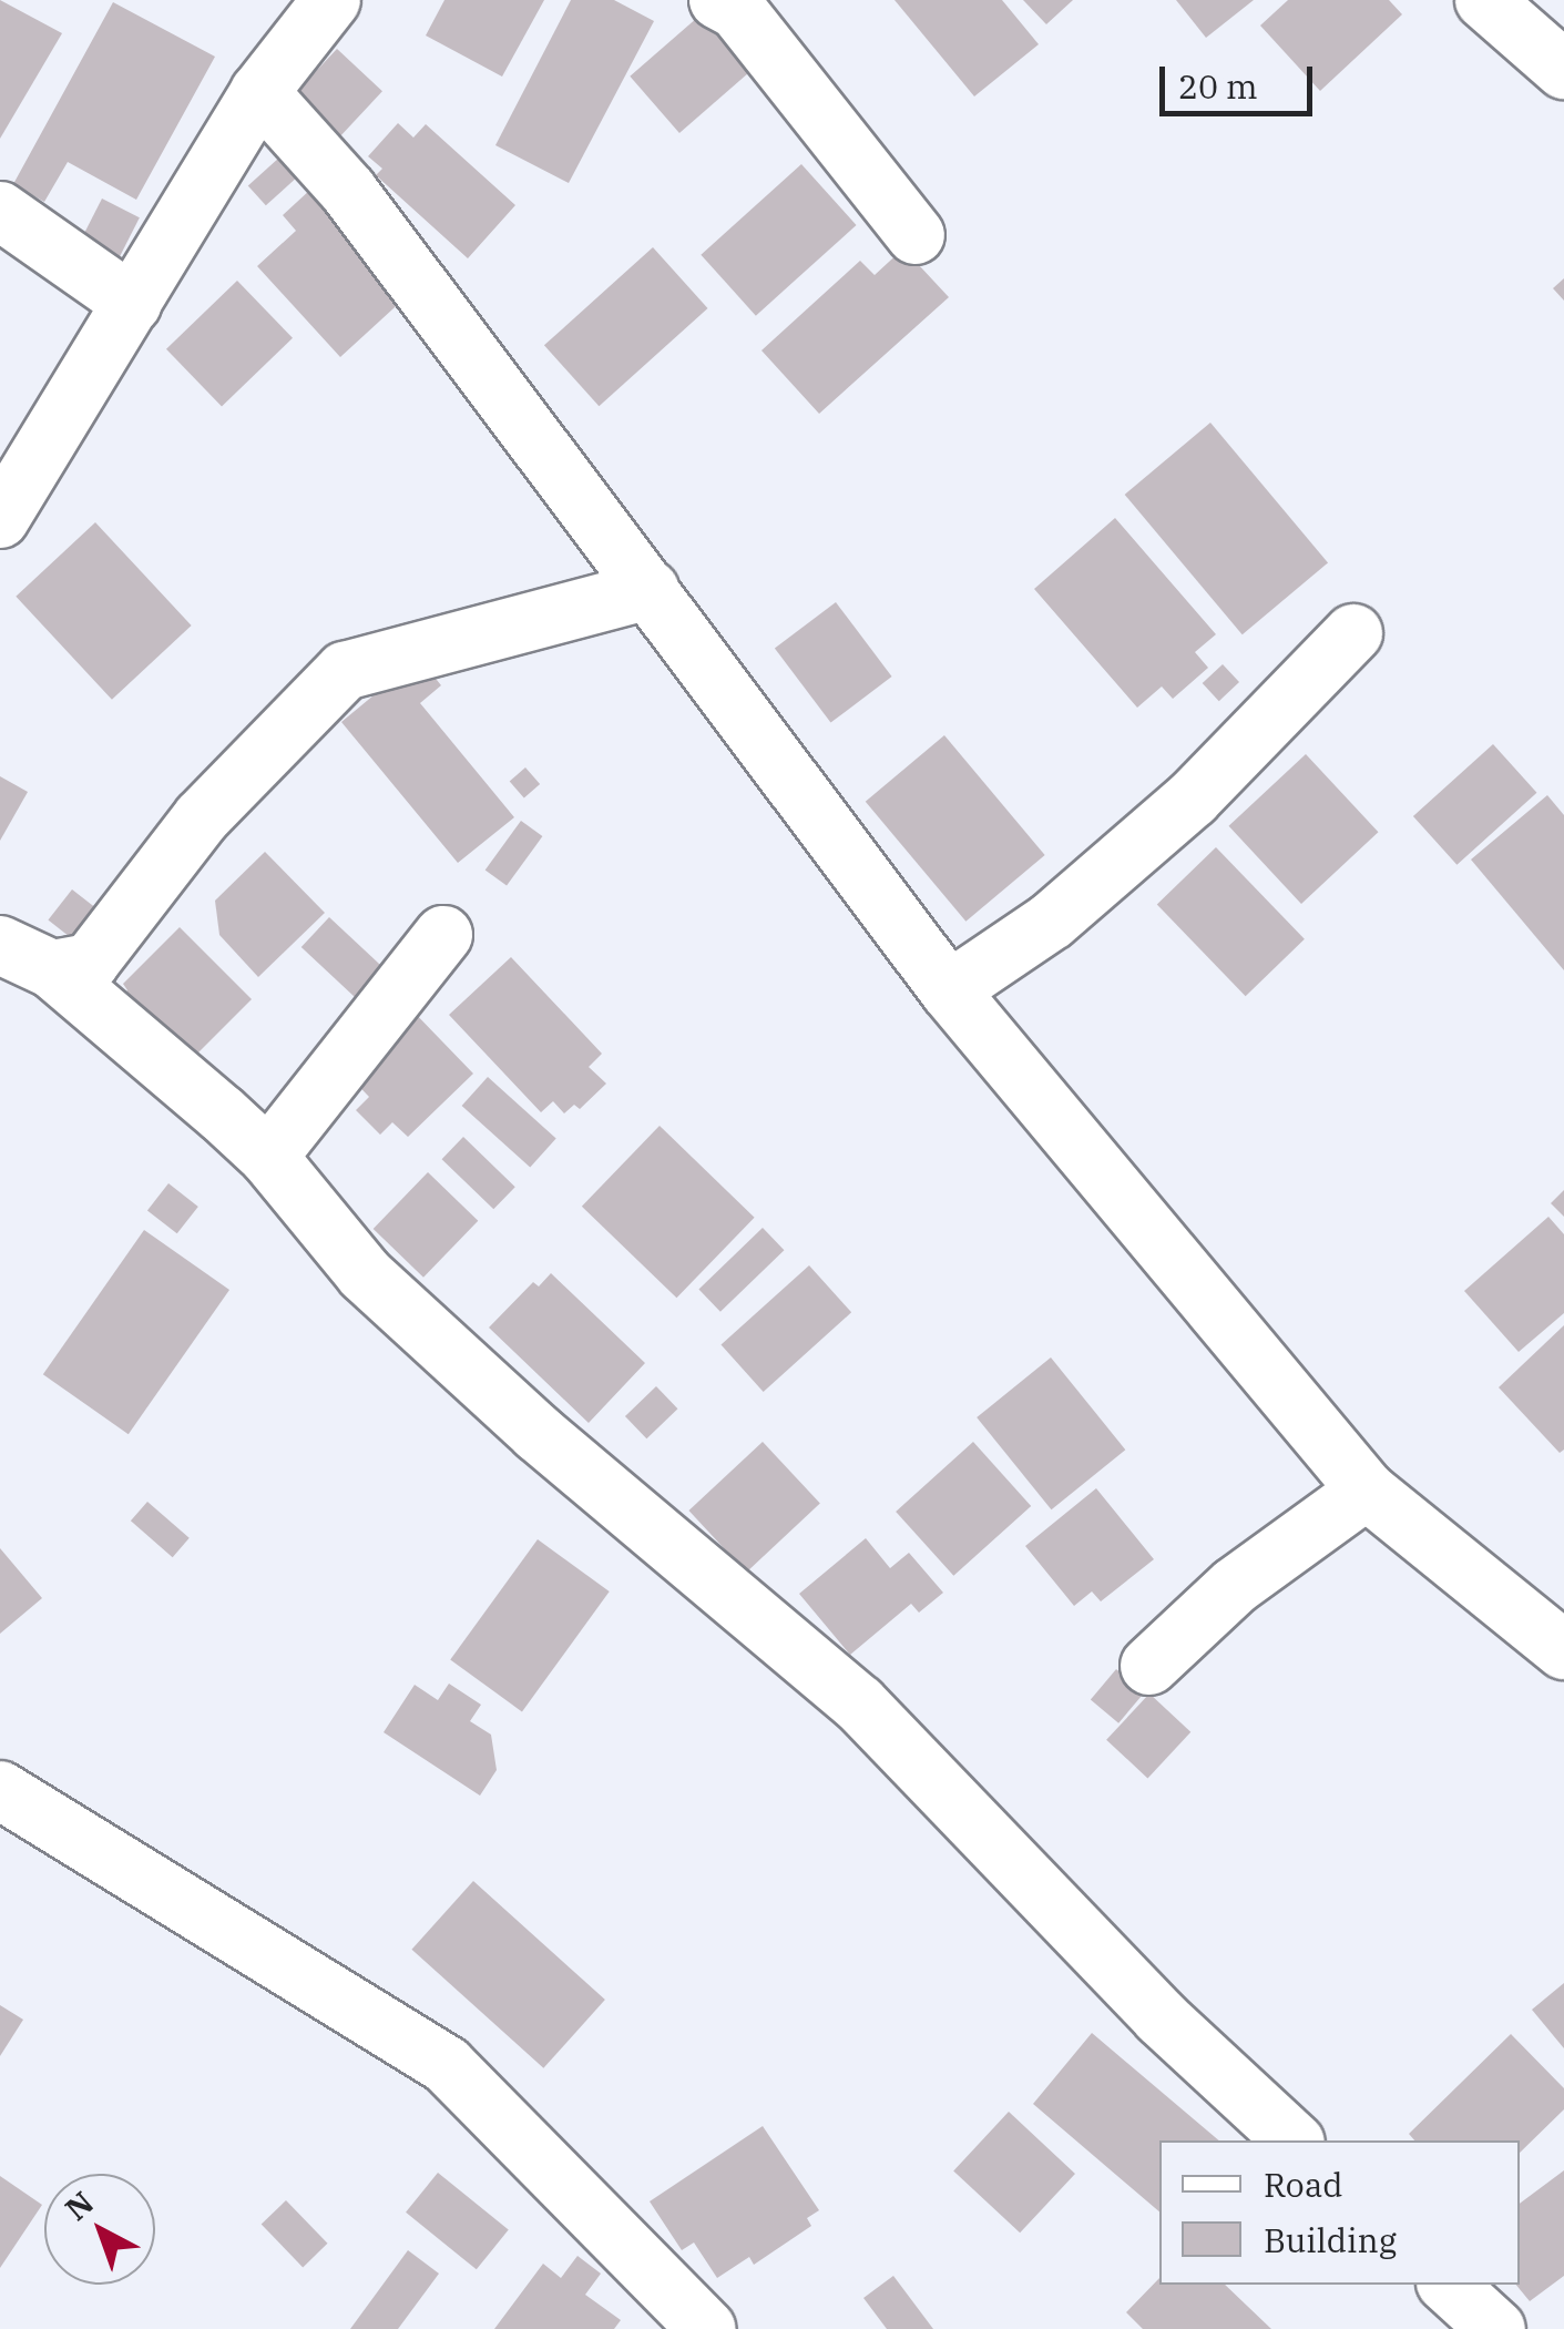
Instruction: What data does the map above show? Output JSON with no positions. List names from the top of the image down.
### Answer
{
  "legend": ["Road", "Building"],
  "scale_bar": "20 m",
  "north": "top left"
}
